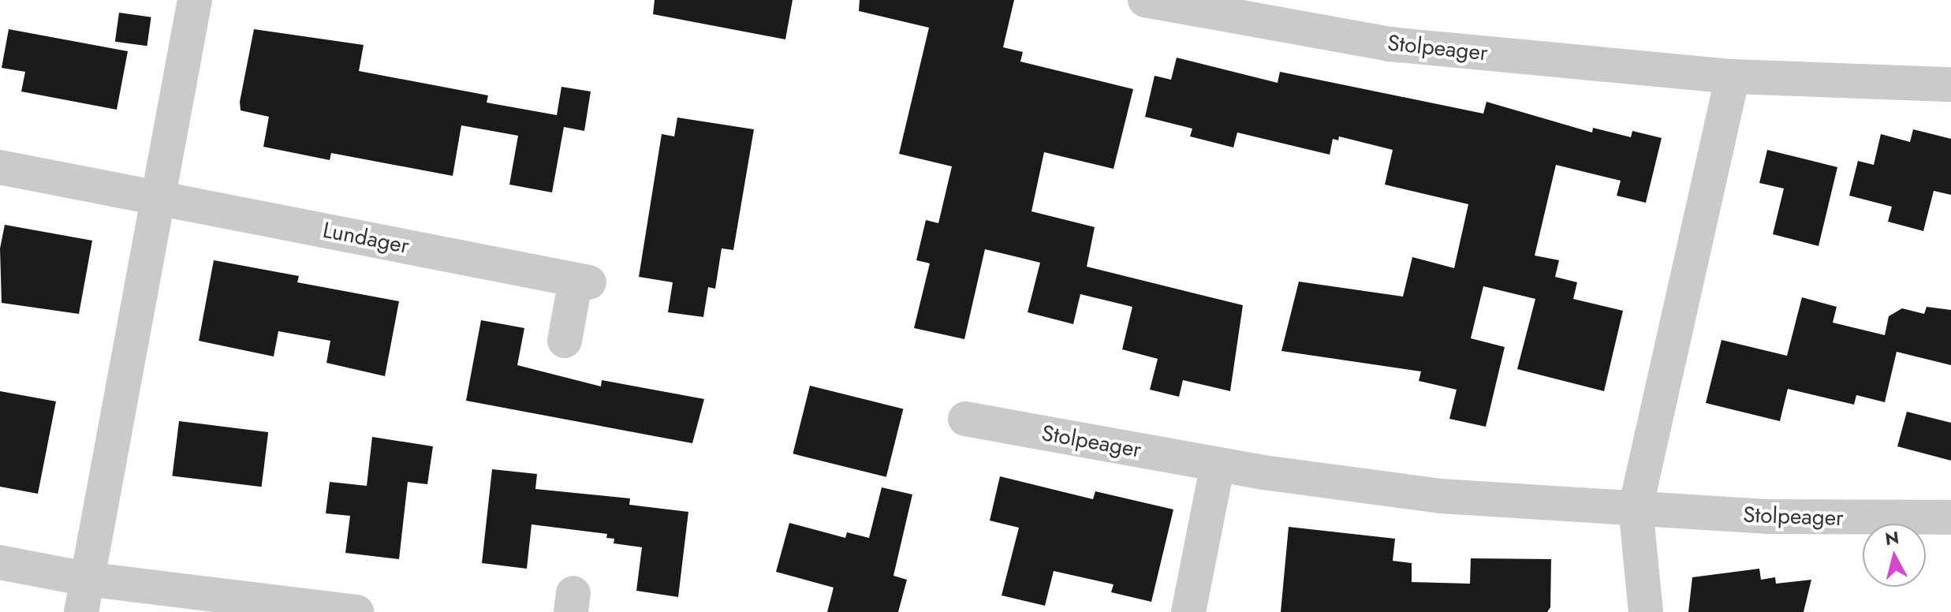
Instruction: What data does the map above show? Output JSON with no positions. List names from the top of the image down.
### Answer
{
  "streets": {
    "street": ["Stolpeager", "Lundager"]
  },
  "north": "top"
}
